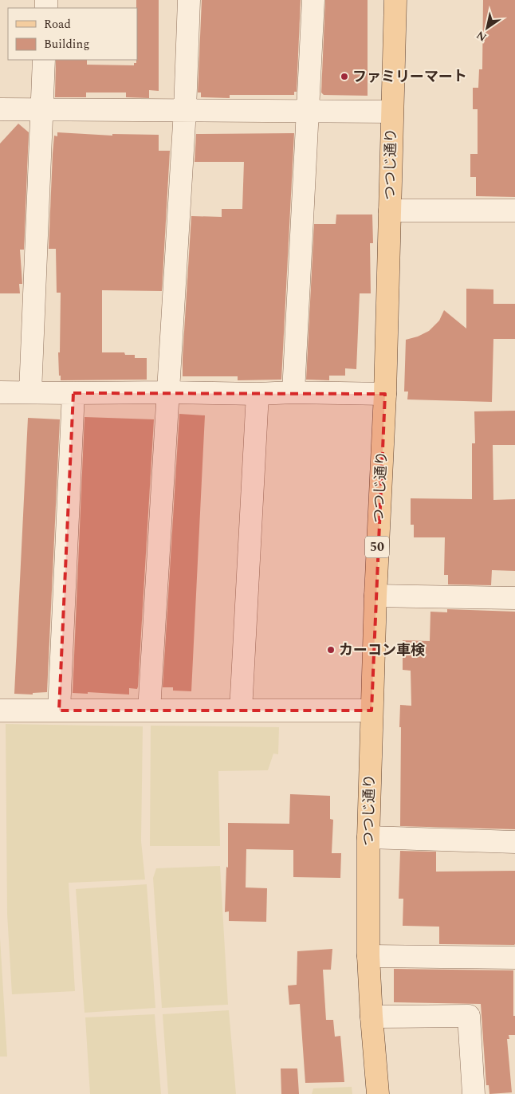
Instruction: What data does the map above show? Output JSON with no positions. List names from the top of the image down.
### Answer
{
  "streets": {
    "main road": ["つつじ通り", "50"]
  },
  "places": ["ファミリーマート", "カーコン車検"],
  "legend": ["Road", "Building"],
  "north": "bottom left"
}
